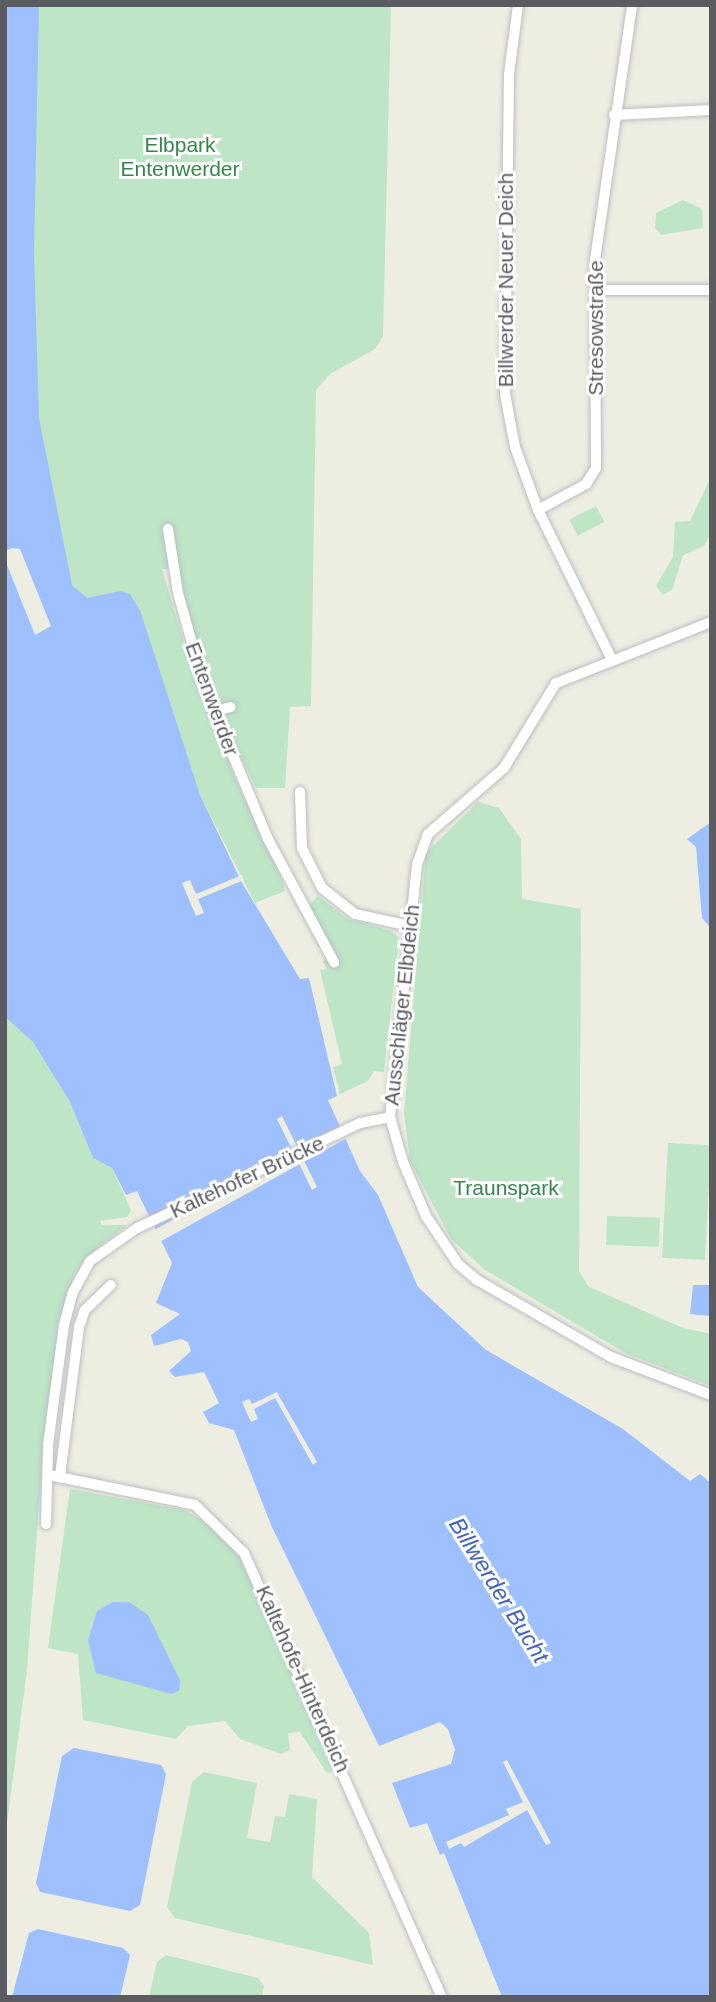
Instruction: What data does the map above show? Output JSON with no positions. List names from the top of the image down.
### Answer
{
  "streets": {
    "street": [
      "Billwerder Neuer Deich",
      "Stresowstraße",
      "Entenwerder",
      "Ausschläger Elbdeich",
      "Kaltehofer Brücke",
      "Kaltehofe-Hinterdeich"
    ]
  },
  "crossings": [
    ["Billwerder Neuer Deich", "Stresowstraße"],
    ["Billwerder Neuer Deich", "Ausschläger Elbdeich"],
    ["Ausschläger Elbdeich", "Kaltehofer Brücke"],
    ["Kaltehofer Brücke", "Kaltehofe-Hinterdeich"]
  ],
  "water": ["Billwerder Bucht"],
  "parks": ["Elbpark Entenwerder", "Traunspark"]
}
